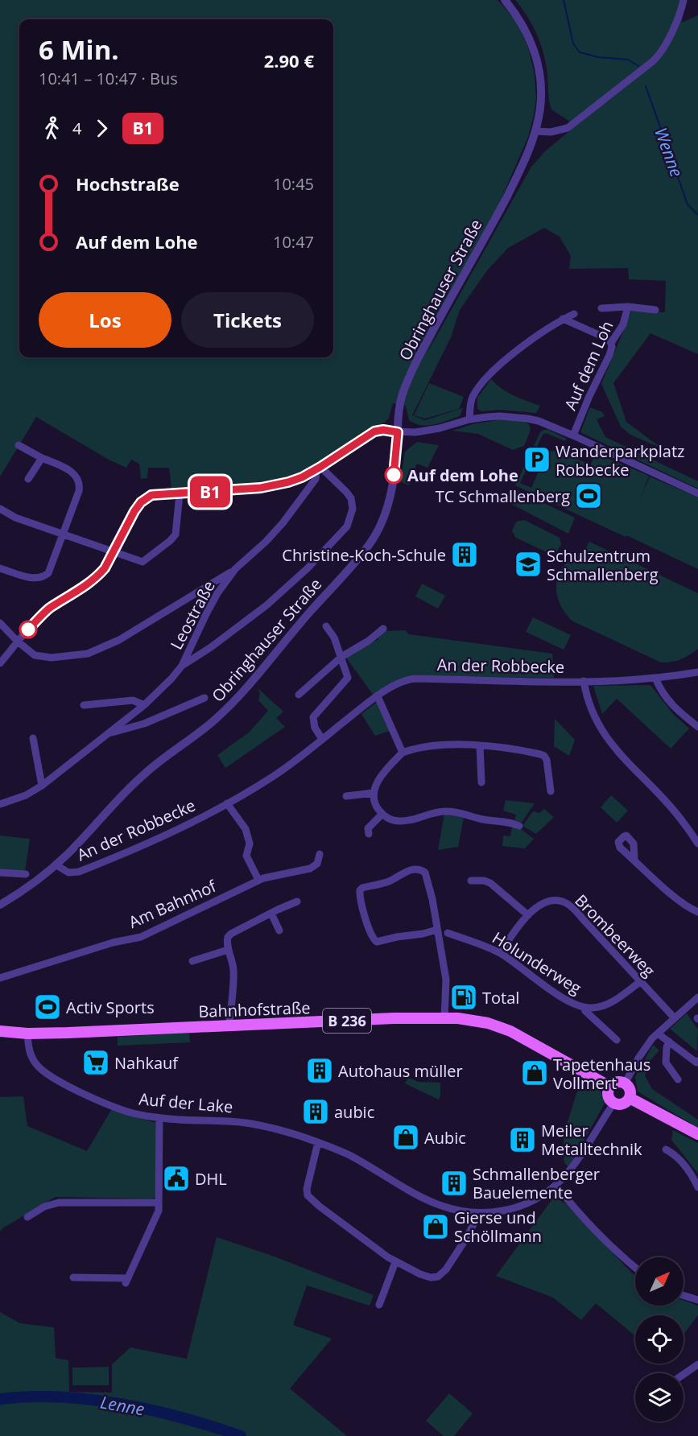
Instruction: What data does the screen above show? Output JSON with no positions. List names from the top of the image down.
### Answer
{
  "streets": {
    "main road": ["Bahnhofstraße", "B 236"],
    "street": [
      "Obringhauser Straße",
      "Auf dem Loh",
      "Leostraße",
      "An der Robbecke",
      "Am Bahnhof",
      "Brombeerweg",
      "Holunderweg",
      "Auf der Lake"
    ]
  },
  "crossings": [
    ["Obringhauser Straße", "Auf dem Loh"],
    ["Obringhauser Straße", "An der Robbecke"],
    ["Auf dem Loh", "Leostraße"],
    ["Brombeerweg", "Holunderweg"],
    ["Bahnhofstraße", "Auf der Lake"]
  ],
  "water": ["Wenne", "Lenne"],
  "places": {
    "parking": ["Wanderparkplatz Robbecke"],
    "other": ["Auf dem Lohe"],
    "sports": ["TC Schmallenberg", "Activ Sports"],
    "building": [
      "Christine-Koch-Schule",
      "Autohaus müller",
      "aubic",
      "Meiler Metalltechnik",
      "Schmallenberger Bauelemente"
    ],
    "school or university": ["Schulzentrum Schmallenberg"],
    "fuel station": ["Total"],
    "supermarket": ["Nahkauf"],
    "shop": ["Tapetenhaus Vollmert", "Aubic", "Gierse und Schöllmann"],
    "public building": ["DHL"]
  },
  "lines": ["bus line B1"],
  "north": "top right",
  "page": {
    "on_map": "B1",
    "heading": ["6 Min.", "10:41 – 10:47 · Bus", "2.90 €"],
    "legs": ["4", "B1"],
    "list": [
      {
        "name": "Hochstraße",
        "value": "10:45"
      },
      {
        "name": "Auf dem Lohe",
        "value": "10:47"
      }
    ],
    "buttons": ["Los", "Tickets"]
  }
}
